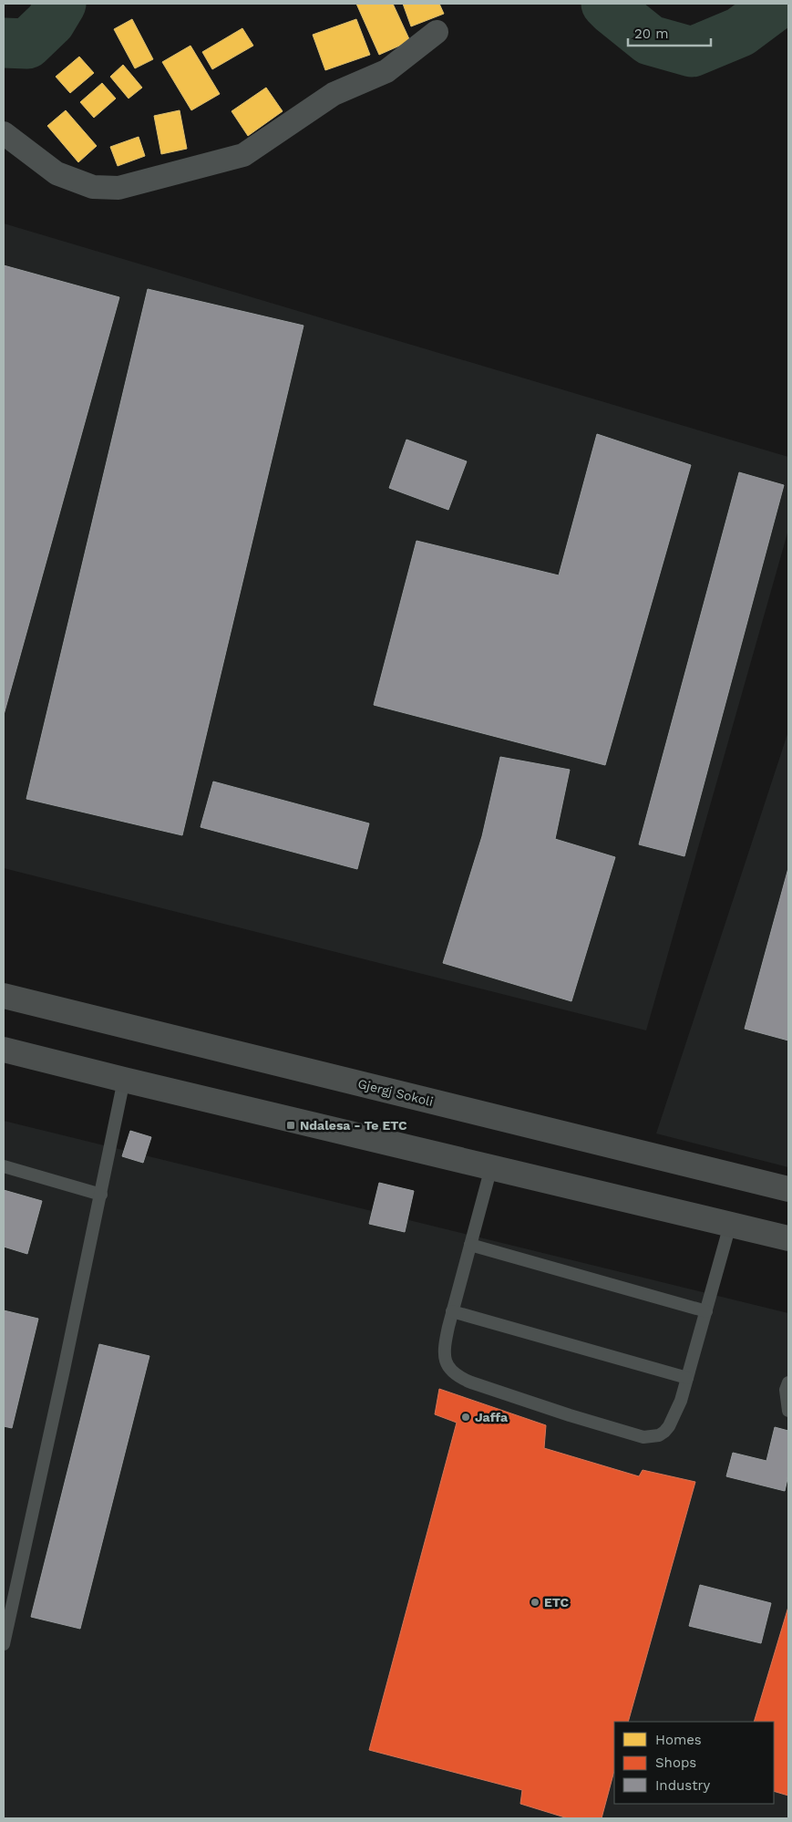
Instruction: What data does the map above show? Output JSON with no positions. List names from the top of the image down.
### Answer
{
  "streets": {
    "main road": ["Gjergj Sokoli"]
  },
  "places": {
    "transit": ["Ndalesa - Te ETC"],
    "other": ["Jaffa", "ETC"]
  },
  "legend": ["Homes", "Shops", "Industry"],
  "scale_bar": "20 m"
}
